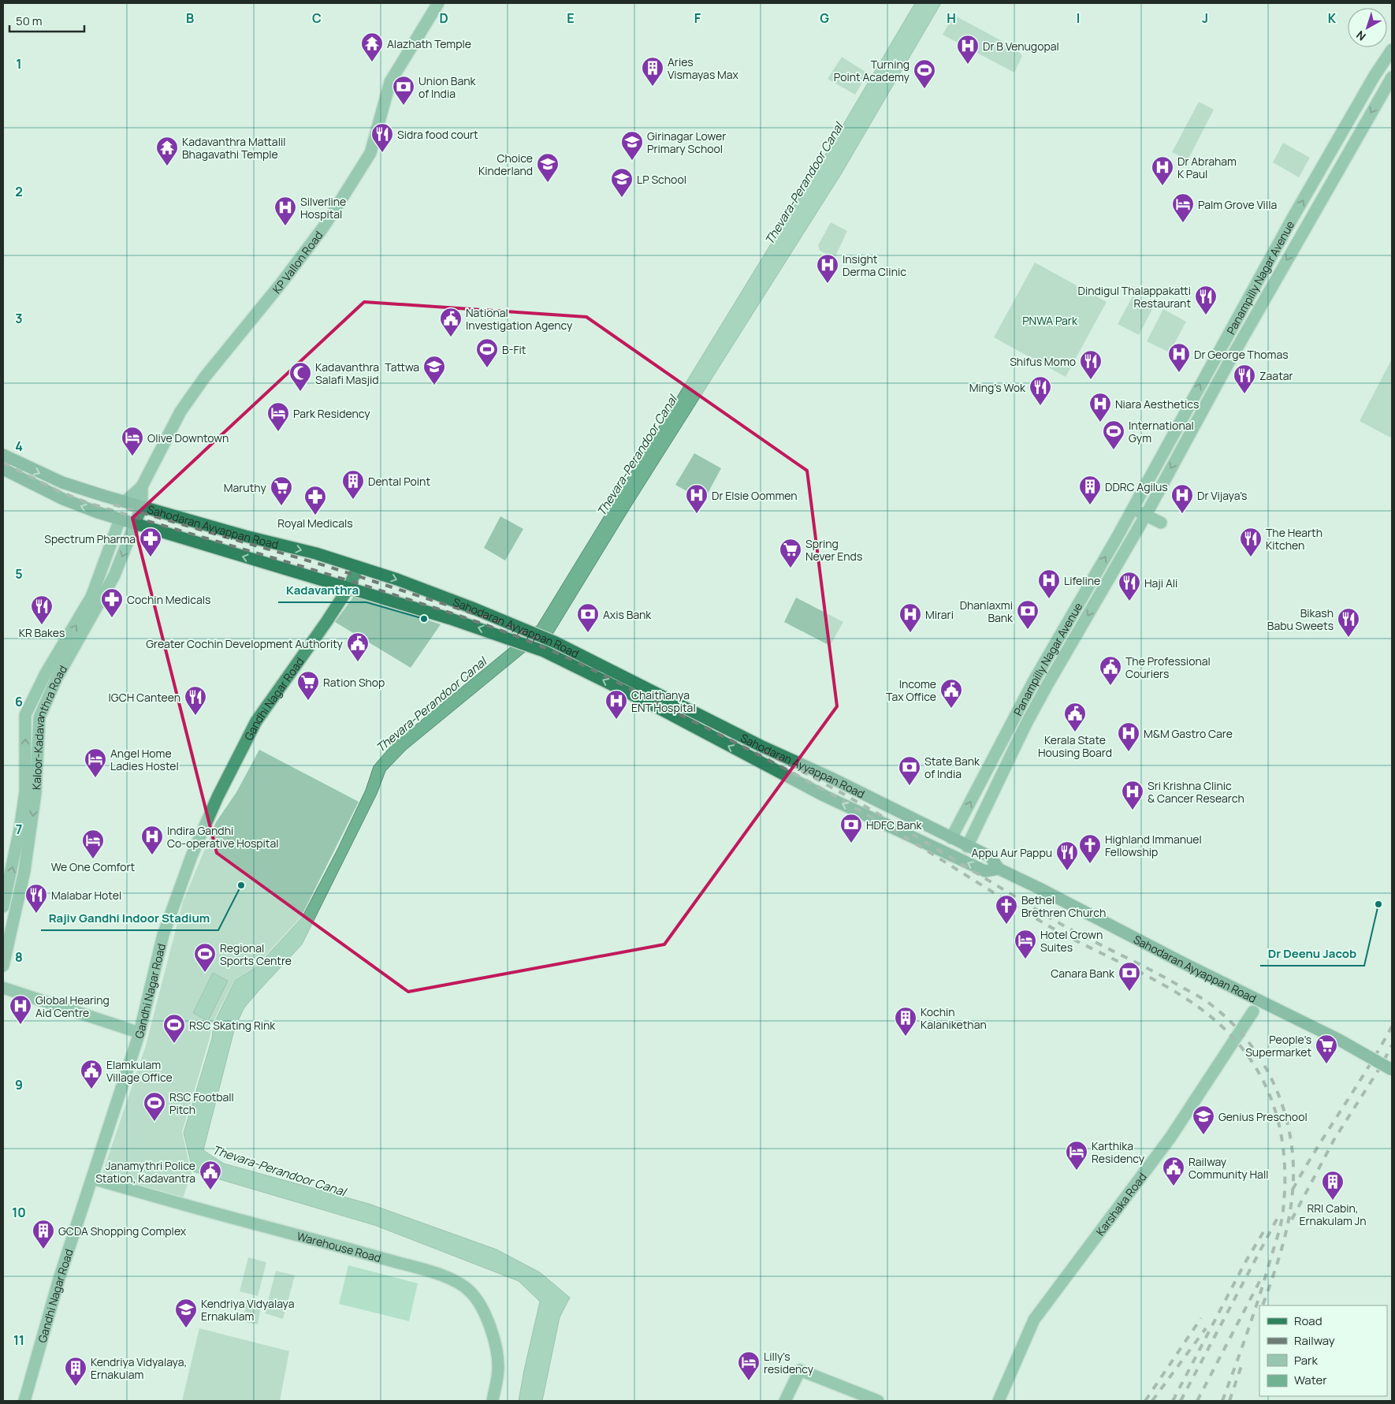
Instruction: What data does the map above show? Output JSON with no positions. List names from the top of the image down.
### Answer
{
  "streets": {
    "main road": ["Sahodaran Ayyappan Road"],
    "street": [
      "KP Vallon Road",
      "Panampilly Nagar Avenue",
      "Gandhi Nagar Road",
      "Kaloor-Kadavanthra Road",
      "Karshaka Road",
      "Warehouse Road"
    ]
  },
  "crossings": [
    ["KP Vallon Road", "Sahodaran Ayyappan Road"],
    ["KP Vallon Road", "Kaloor-Kadavanthra Road"],
    ["Panampilly Nagar Avenue", "Sahodaran Ayyappan Road"],
    ["Sahodaran Ayyappan Road", "Gandhi Nagar Road"],
    ["Sahodaran Ayyappan Road", "Kaloor-Kadavanthra Road"],
    ["Gandhi Nagar Road", "Warehouse Road"]
  ],
  "water": ["Thevara-Perandoor Canal"],
  "parks": ["PNWA Park"],
  "places": {
    "temple": ["Alazhath Temple", "Kadavanthra Mattalil Bhagavathi Temple"],
    "hospital": [
      "Dr B Venugopal",
      "Dr Abraham K Paul",
      "Silverline Hospital",
      "Insight Derma Clinic",
      "Dr George Thomas",
      "Niara Aesthetics",
      "Dr Elsie Oommen",
      "Dr Vijaya's",
      "Lifeline",
      "Mirari",
      "Chaithanya ENT Hospital",
      "M&M Gastro Care",
      "Sri Krishna Clinic & Cancer Research",
      "Indira Gandhi Co-operative Hospital",
      "Global Hearing Aid Centre"
    ],
    "building": [
      "Aries Vismayas Max",
      "Dental Point",
      "DDRC Agilus",
      "Kochin Kalanikethan",
      "RRI Cabin, Ernakulam Jn",
      "GCDA Shopping Complex",
      "Kendriya Vidyalaya, Ernakulam"
    ],
    "sports": [
      "Turning Point Academy",
      "B-Fit",
      "International Gym",
      "Regional Sports Centre",
      "RSC Skating Rink",
      "RSC Football Pitch"
    ],
    "bank": [
      "Union Bank of India",
      "Dhanlaxmi Bank",
      "Axis Bank",
      "State Bank of India",
      "HDFC Bank",
      "Canara Bank"
    ],
    "restaurant": [
      "Sidra food court",
      "Dindigul Thalappakatti Restaurant",
      "Shifus Momo",
      "Zaatar",
      "Ming's Wok",
      "The Hearth Kitchen",
      "Haji Ali",
      "KR Bakes",
      "Bikash Babu Sweets",
      "IGCH Canteen",
      "Appu Aur Pappu",
      "Malabar Hotel"
    ],
    "school or university": [
      "Girinagar Lower Primary School",
      "Choice Kinderland",
      "LP School",
      "Tattwa",
      "Genius Preschool",
      "Kendriya Vidyalaya Ernakulam"
    ],
    "hotel": [
      "Palm Grove Villa",
      "Park Residency",
      "Olive Downtown",
      "Angel Home Ladies Hostel",
      "We One Comfort",
      "Hotel Crown Suites",
      "Karthika Residency",
      "Lilly's residency"
    ],
    "public building": [
      "National Investigation Agency",
      "Greater Cochin Development Authority",
      "The Professional Couriers",
      "Income Tax Office",
      "Kerala State Housing Board",
      "Elamkulam Village Office",
      "Railway Community Hall",
      "Janamythri Police Station, Kadavantra"
    ],
    "mosque": ["Kadavanthra Salafi Masjid"],
    "supermarket": [
      "Maruthy",
      "Spring Never Ends",
      "Ration Shop",
      "People's Supermarket"
    ],
    "pharmacy": ["Royal Medicals", "Spectrum Pharma", "Cochin Medicals"],
    "other": ["Kadavanthra", "Rajiv Gandhi Indoor Stadium", "Dr Deenu Jacob"],
    "church": ["Highland Immanuel Fellowship", "Bethel Brethren Church"]
  },
  "legend": [
    "Road",
    "Railway",
    "Park",
    "Water"
  ],
  "scale_bar": "50 m",
  "north": "bottom left",
  "grid": {
    "columns": [
      "B",
      "C",
      "D",
      "E",
      "F",
      "G",
      "H",
      "I",
      "J",
      "K"
    ],
    "rows": [
      "1",
      "2",
      "3",
      "4",
      "5",
      "6",
      "7",
      "8",
      "9",
      "10",
      "11"
    ]
  }
}
